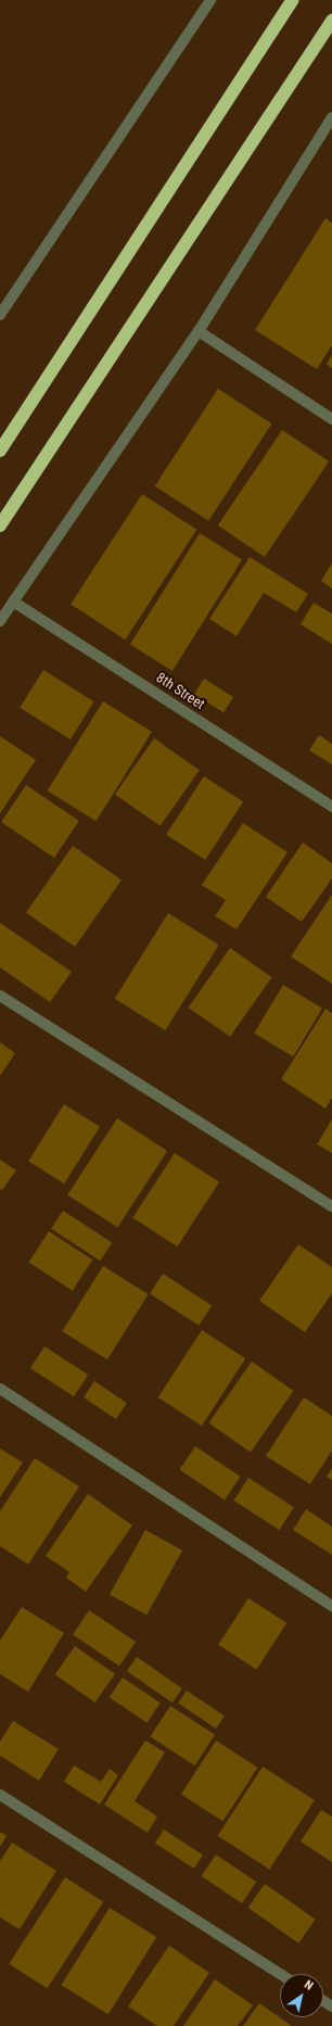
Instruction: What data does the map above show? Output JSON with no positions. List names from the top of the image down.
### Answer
{
  "streets": {
    "street": ["8th Street"]
  },
  "north": "top right"
}
